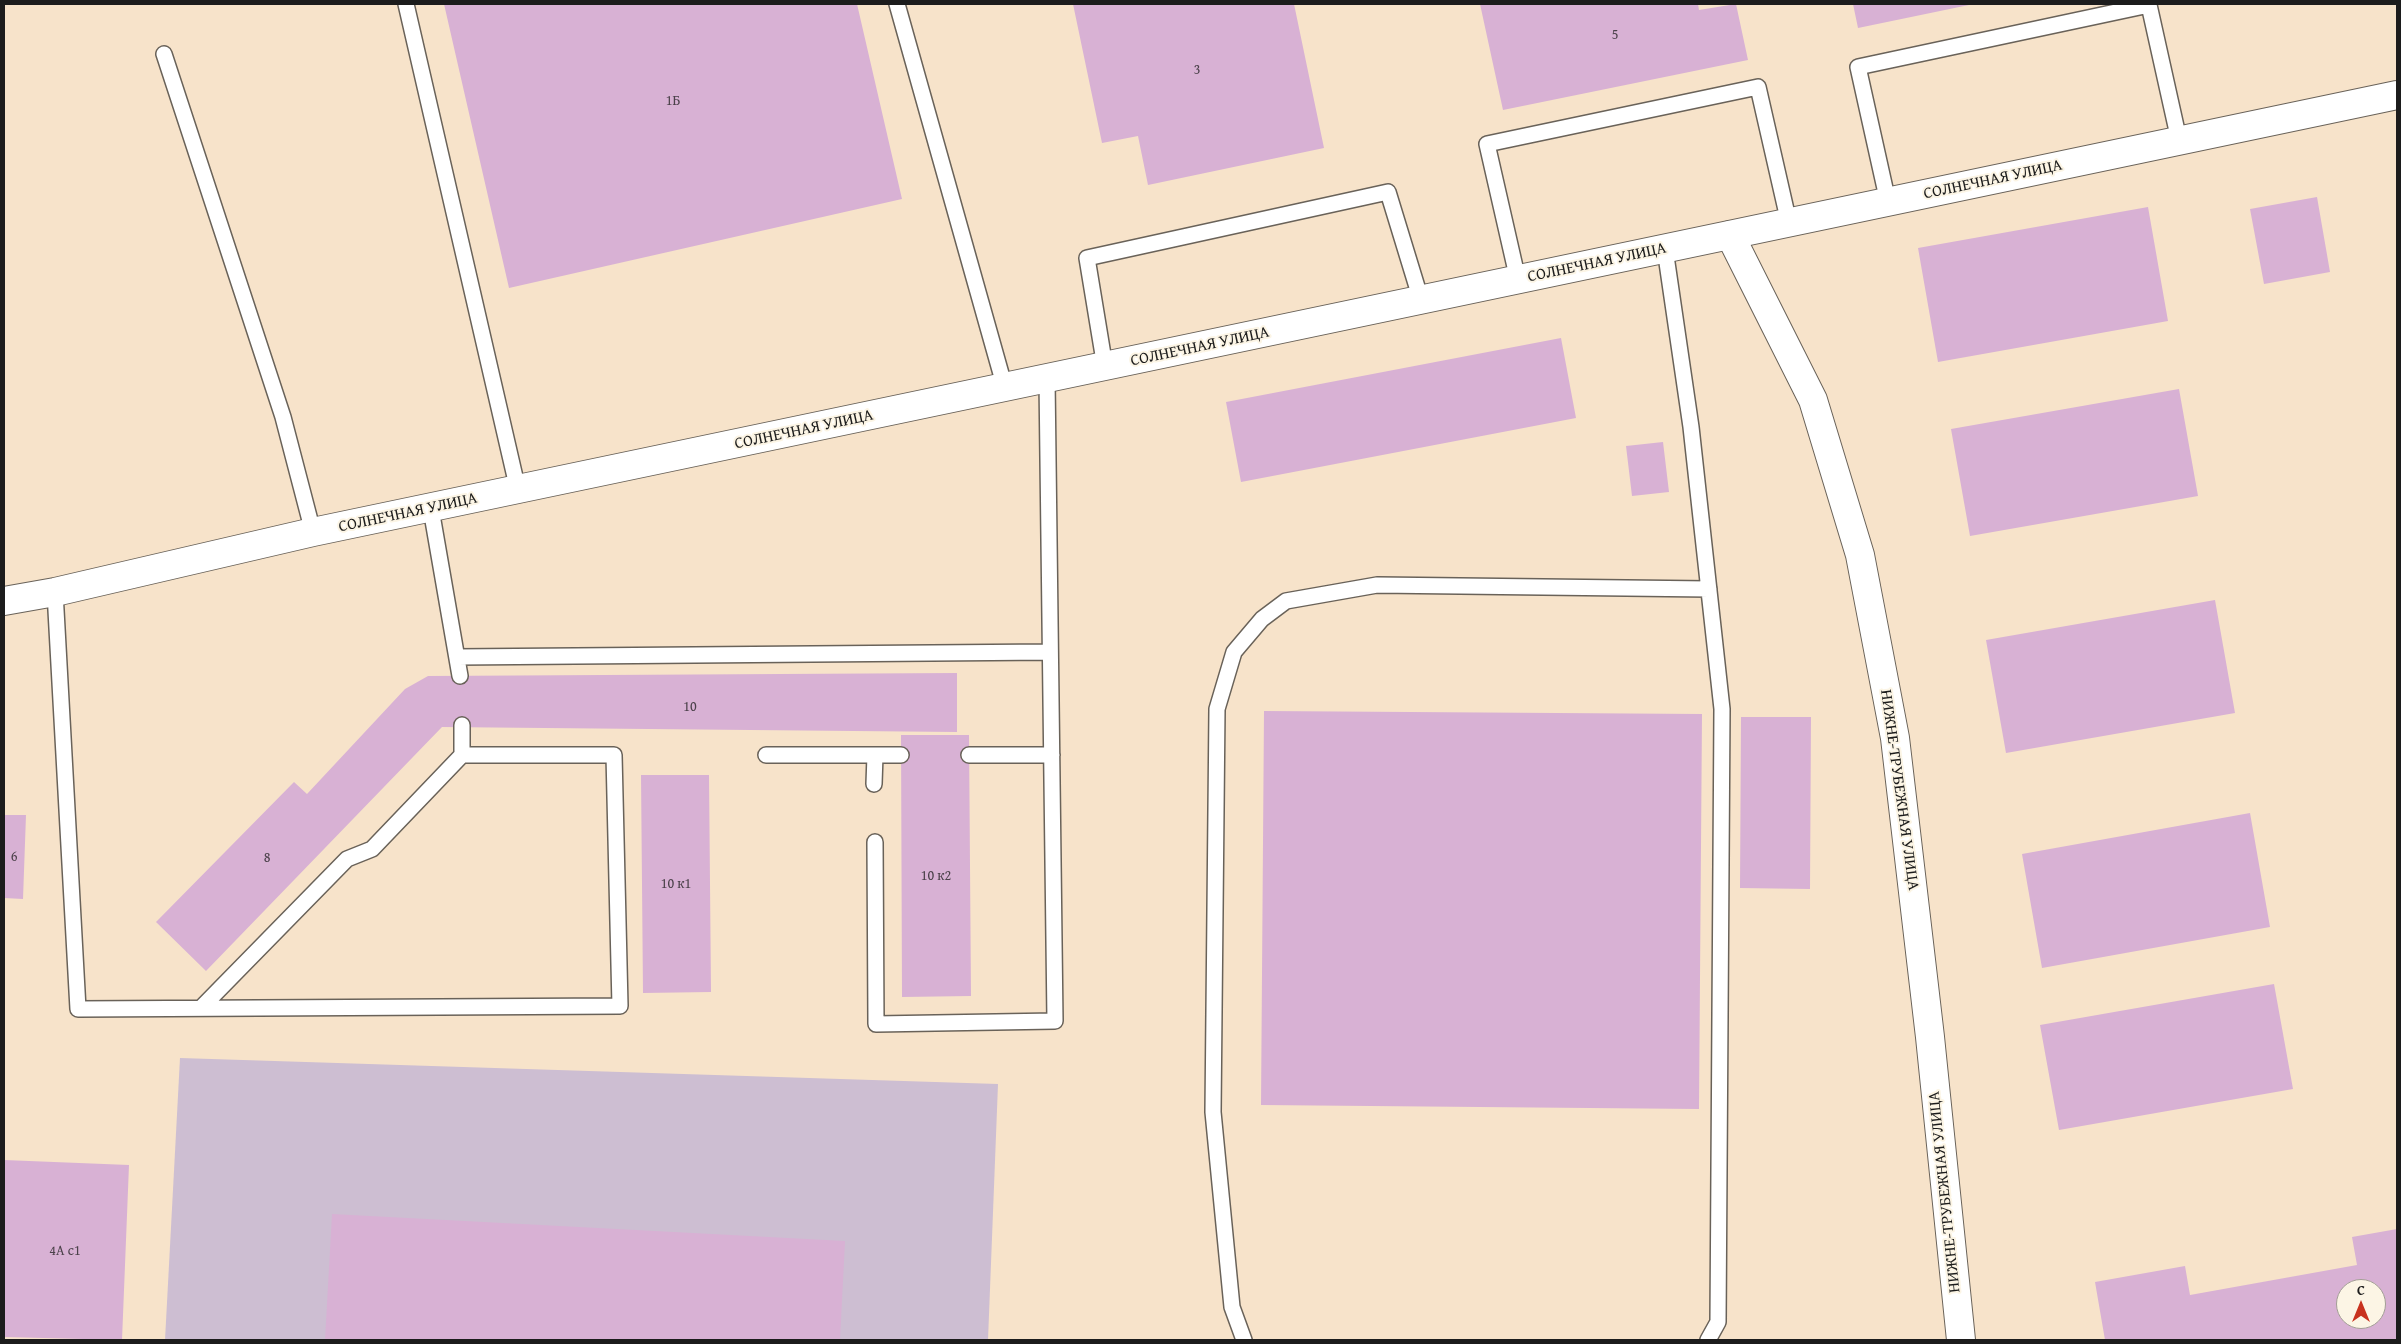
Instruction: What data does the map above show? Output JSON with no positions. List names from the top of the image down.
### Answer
{
  "streets": {
    "main road": ["СОЛНЕЧНАЯ УЛИЦА", "НИЖНЕ-ТРУБЕЖНАЯ УЛИЦА"]
  },
  "crossings": [
    ["СОЛНЕЧНАЯ УЛИЦА", "НИЖНЕ-ТРУБЕЖНАЯ УЛИЦА"]
  ],
  "house_numbers": [
    "5",
    "3",
    "1Б",
    "10",
    "6",
    "8",
    "10 к2",
    "10 к1",
    "4А с1"
  ],
  "north": "top"
}
